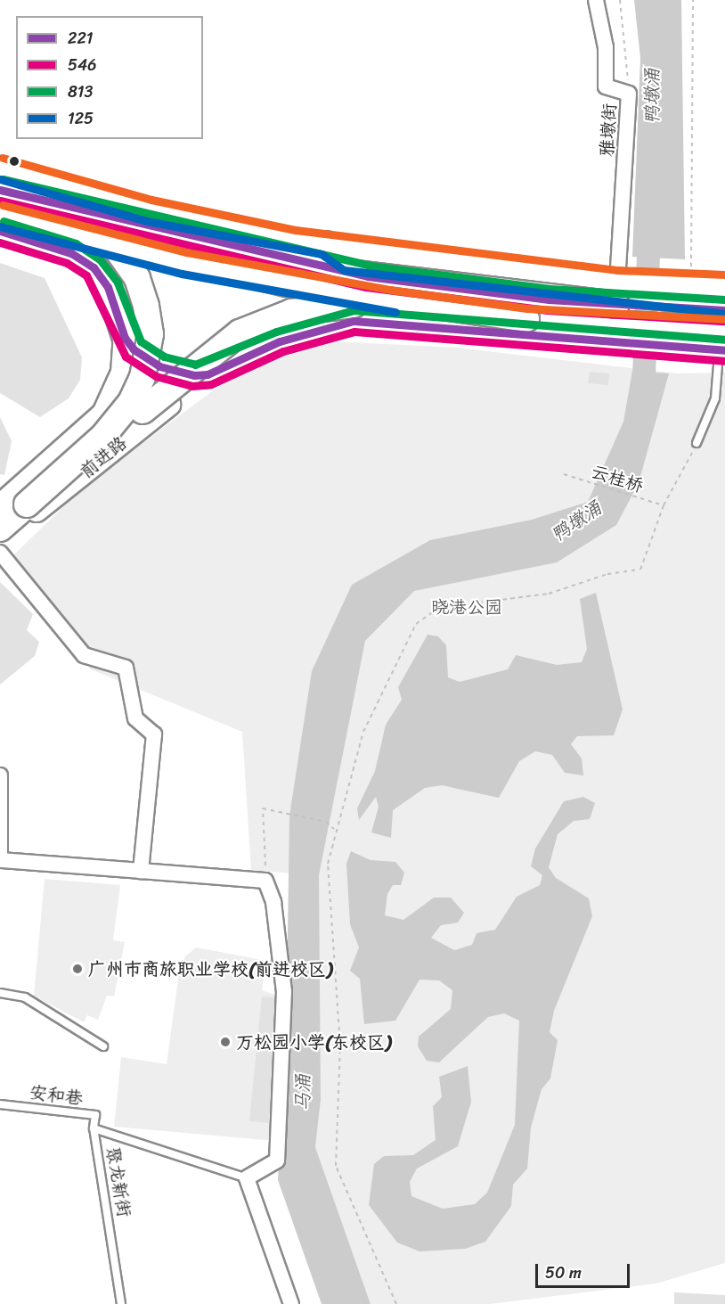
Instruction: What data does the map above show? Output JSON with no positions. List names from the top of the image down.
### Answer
{
  "streets": {
    "main road": ["前进路"],
    "street": ["雅墩街"],
    "lane": ["安和巷", "聚龙新街"],
    "path": ["云桂桥"]
  },
  "crossings": [
    ["安和巷", "聚龙新街"]
  ],
  "water": ["鸭墩涌", "马涌"],
  "parks": ["晓港公园"],
  "places": ["广州市商旅职业学校(前进校区)", "万松园小学(东校区)"],
  "lines": [
    "transit line 813",
    "transit line 125",
    "transit line 221",
    "transit line 546"
  ],
  "legend": [
    "221",
    "546",
    "813",
    "125"
  ],
  "scale_bar": "50 m"
}
